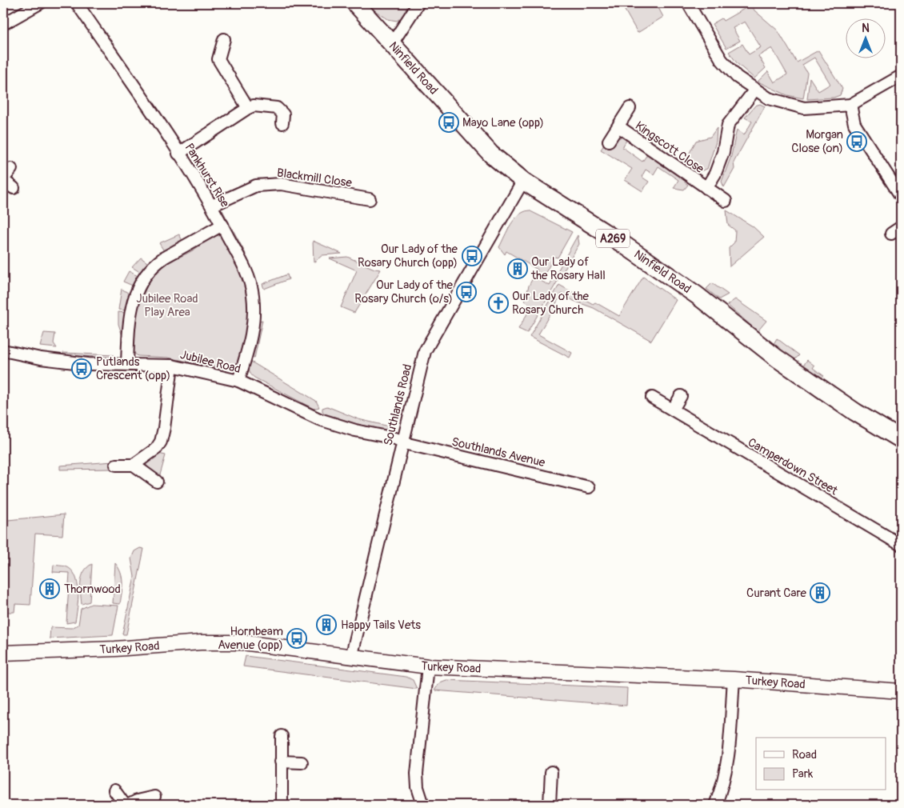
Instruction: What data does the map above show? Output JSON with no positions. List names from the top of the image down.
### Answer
{
  "streets": {
    "main road": ["Ninfield Road", "A269"],
    "street": [
      "Kingscott Close",
      "Pankhurst Rise",
      "Blackmill Close",
      "Jubilee Road",
      "Southlands Road",
      "Southlands Avenue",
      "Camperdown Street",
      "Turkey Road"
    ]
  },
  "crossings": [
    ["Ninfield Road", "Southlands Road"],
    ["Pankhurst Rise", "Blackmill Close"],
    ["Pankhurst Rise", "Jubilee Road"],
    ["Jubilee Road", "Southlands Road"],
    ["Jubilee Road", "Southlands Avenue"],
    ["Southlands Road", "Southlands Avenue"],
    ["Southlands Road", "Turkey Road"]
  ],
  "parks": ["Jubilee Road Play Area"],
  "places": {
    "bus stop": [
      "Mayo Lane (opp)",
      "Morgan Close (on)",
      "Our Lady of the Rosary Church (opp)",
      "Our Lady of the Rosary Church (o/s)",
      "Putlands Crescent (opp)",
      "Hornbeam Avenue (opp)"
    ],
    "building": [
      "Our Lady of the Rosary Hall",
      "Thornwood",
      "Curant Care",
      "Happy Tails Vets"
    ],
    "church": ["Our Lady of the Rosary Church"]
  },
  "legend": ["Road", "Park"],
  "north": "top"
}
